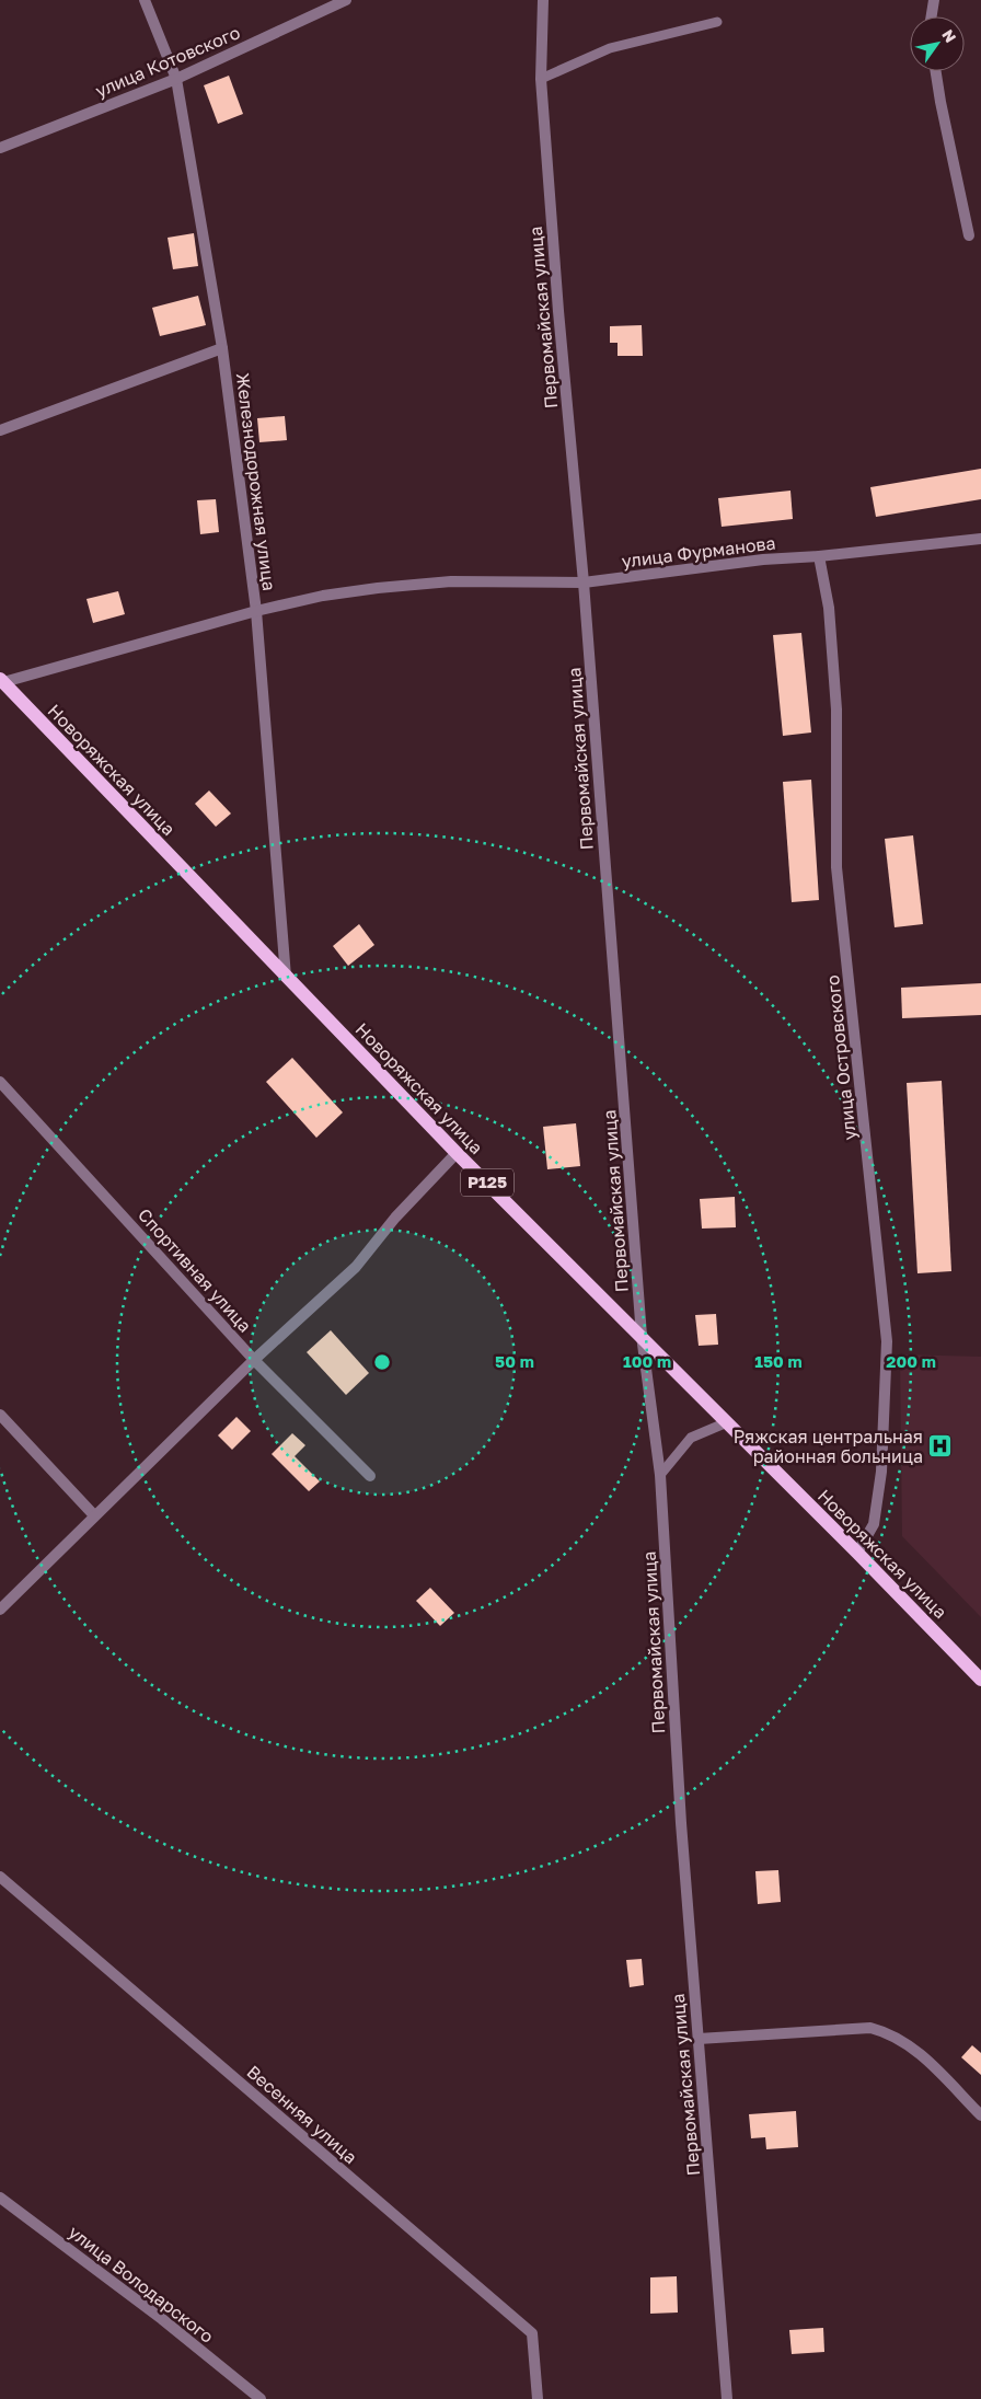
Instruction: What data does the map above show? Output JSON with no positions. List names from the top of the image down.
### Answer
{
  "streets": {
    "main road": ["Новоряжская улица", "Р125"],
    "street": [
      "улица Котовского",
      "Первомайская улица",
      "Железнодорожная улица",
      "улица Фурманова",
      "улица Островского",
      "Спортивная улица",
      "Весенняя улица",
      "улица Володарского"
    ]
  },
  "crossings": [
    ["улица Котовского", "Железнодорожная улица"],
    ["Первомайская улица", "улица Фурманова"],
    ["Первомайская улица", "Новоряжская улица"],
    ["Железнодорожная улица", "улица Фурманова"],
    ["Железнодорожная улица", "Новоряжская улица"],
    ["улица Фурманова", "Новоряжская улица"],
    ["улица Фурманова", "улица Островского"],
    ["Новоряжская улица", "улица Островского"]
  ],
  "places": {
    "hospital": ["Ряжская центральная районная больница"]
  },
  "north": "top right",
  "rings": [
    "50 m",
    "100 m",
    "150 m",
    "200 m"
  ]
}
